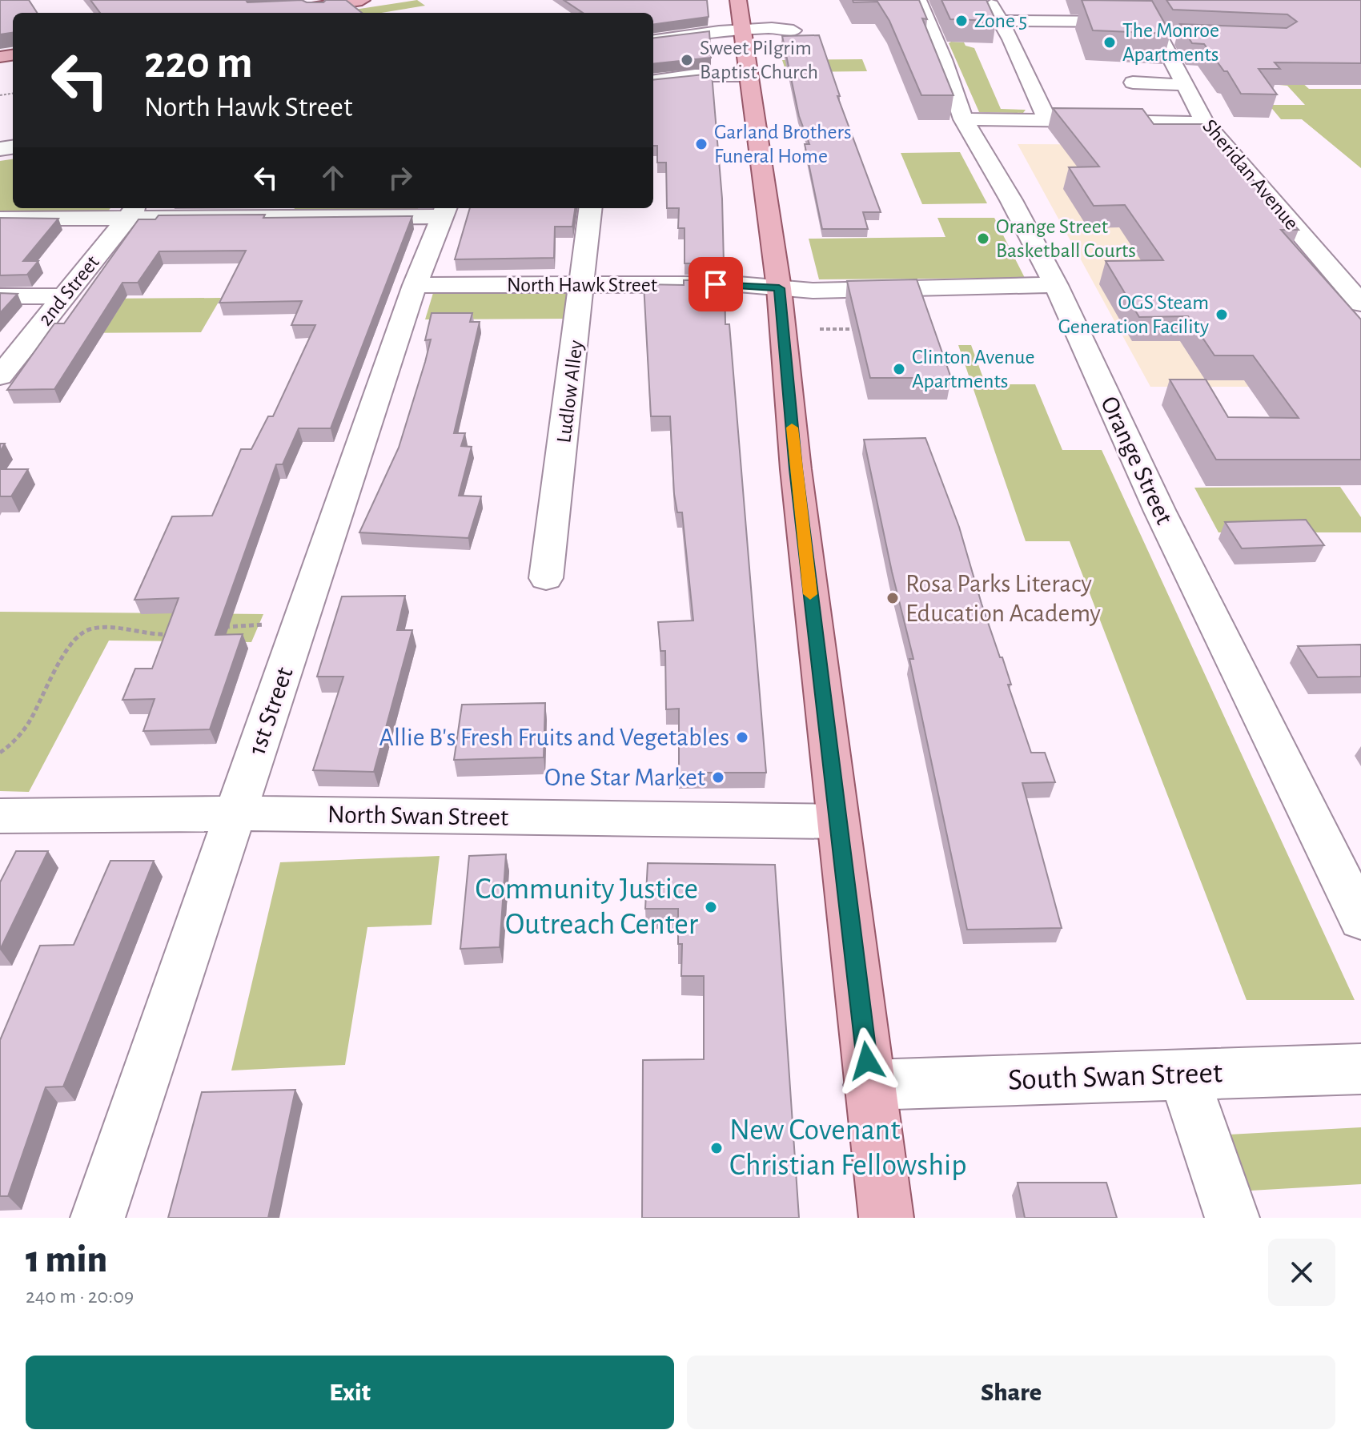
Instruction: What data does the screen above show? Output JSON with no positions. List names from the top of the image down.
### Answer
{
  "streets": {
    "street": [
      "Sheridan Avenue",
      "North Hawk Street",
      "2nd Street",
      "Ludlow Alley",
      "Orange Street",
      "1st Street",
      "North Swan Street",
      "South Swan Street"
    ]
  },
  "crossings": [
    ["North Hawk Street", "Ludlow Alley"],
    ["North Hawk Street", "Orange Street"],
    ["North Hawk Street", "1st Street"],
    ["1st Street", "North Swan Street"]
  ],
  "places": [
    "Zone 5",
    "The Monroe Apartments",
    "Sweet Pilgrim Baptist Church",
    "Garland Brothers Funeral Home",
    "Orange Street Basketball Courts",
    "OGS Steam Generation Facility",
    "Clinton Avenue Apartments",
    "Rosa Parks Literacy Education Academy",
    "Allie B's Fresh Fruits and Vegetables",
    "One Star Market",
    "Community Justice Outreach Center",
    "New Covenant Christian Fellowship"
  ],
  "page": {
    "turn": ["220 m", "North Hawk Street"],
    "heading": ["1 min", "240 m · 20:09"],
    "buttons": ["Exit", "Share"]
  }
}
